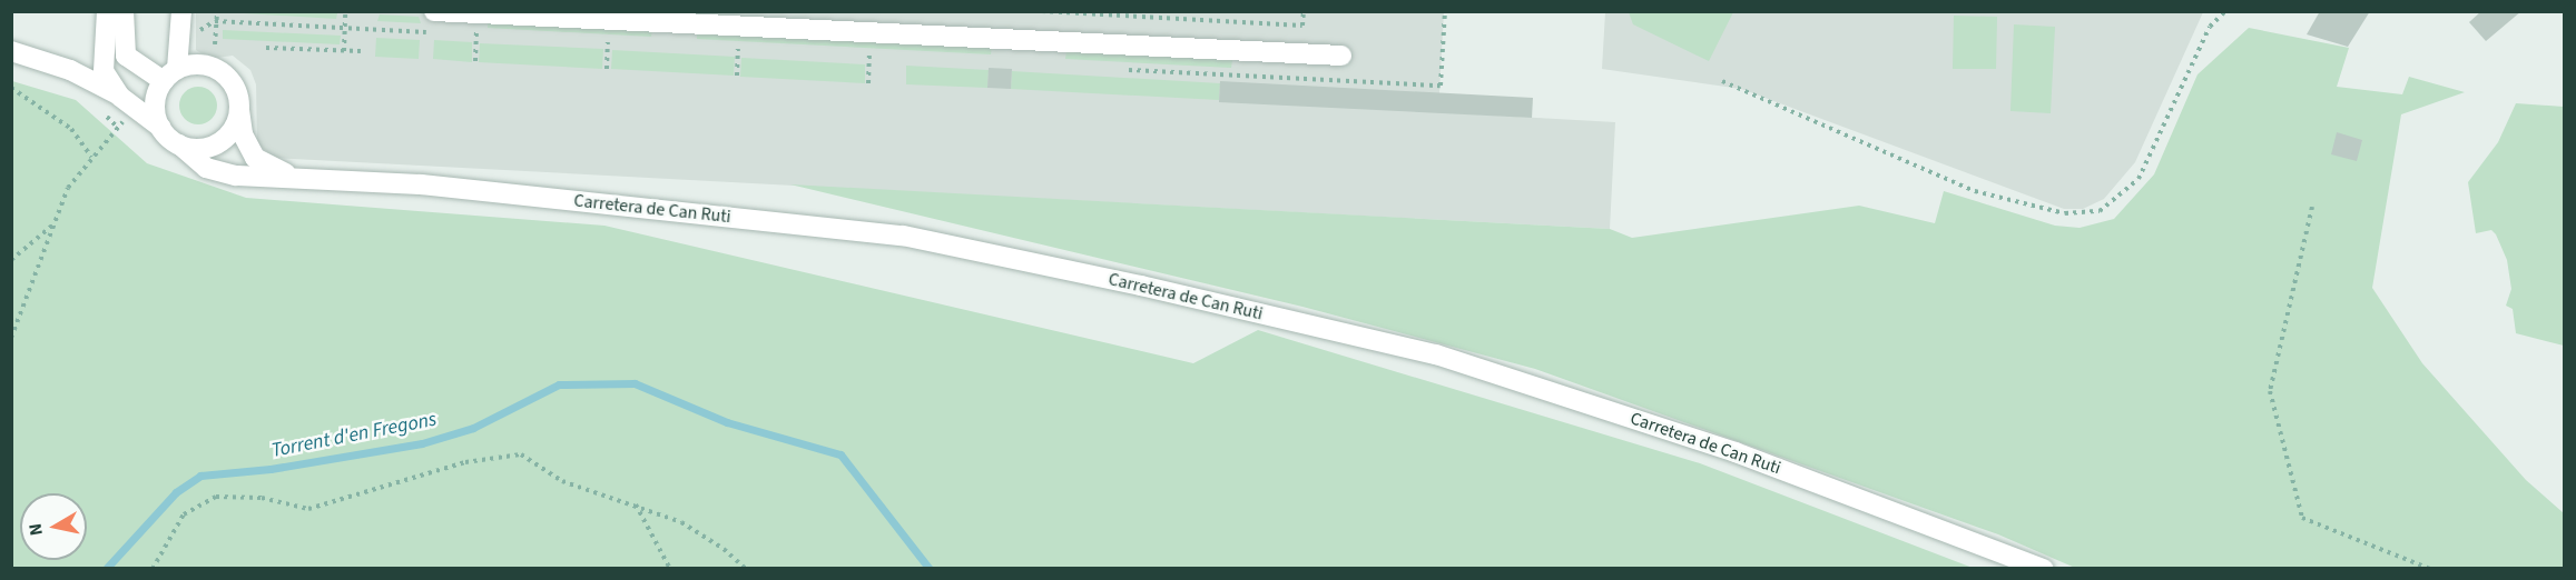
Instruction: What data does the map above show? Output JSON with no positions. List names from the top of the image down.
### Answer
{
  "streets": {
    "street": ["Carretera de Can Ruti"]
  },
  "water": ["Torrent d'en Fregons"],
  "north": "left"
}
